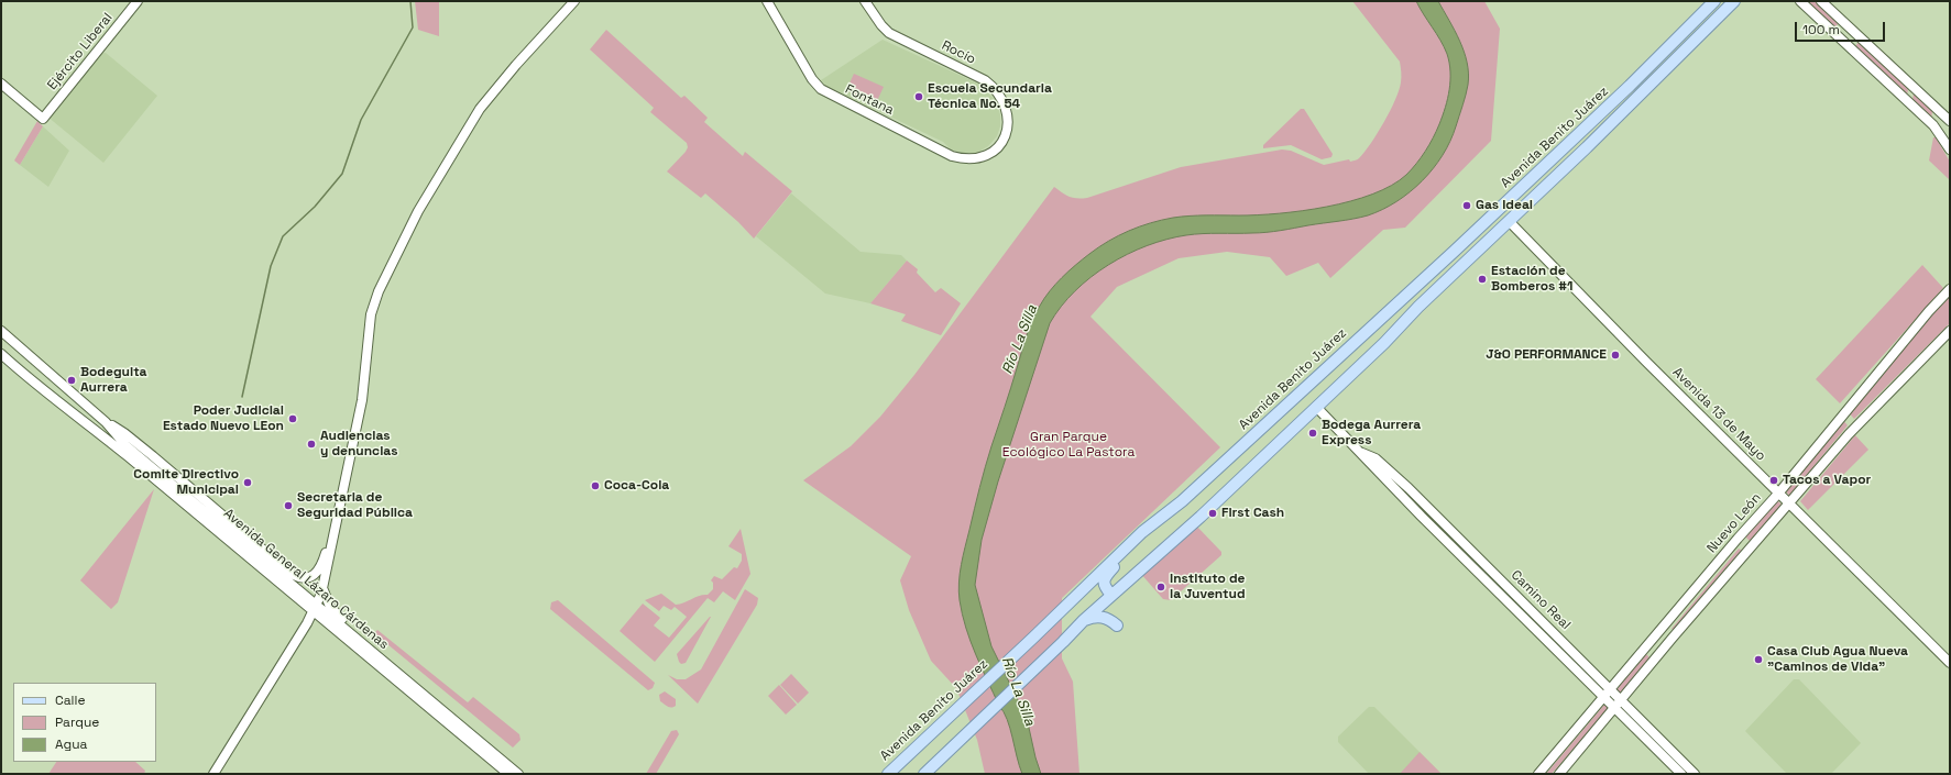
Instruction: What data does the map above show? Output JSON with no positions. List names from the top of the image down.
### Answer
{
  "streets": {
    "main road": ["Avenida Benito Juárez"],
    "street": [
      "Ejército Liberal",
      "Rocío",
      "Fontana",
      "Avenida 13 de Mayo",
      "Nuevo León",
      "Avenida General Lázaro Cárdenas",
      "Camino Real"
    ]
  },
  "crossings": [
    ["Rocío", "Fontana"],
    ["Avenida Benito Juárez", "Avenida 13 de Mayo"],
    ["Avenida Benito Juárez", "Camino Real"],
    ["Avenida 13 de Mayo", "Nuevo León"],
    ["Nuevo León", "Camino Real"]
  ],
  "water": ["Río La Silla"],
  "parks": ["Gran Parque Ecológico La Pastora"],
  "places": [
    "Escuela Secundaria Técnica No. 54",
    "Gas Ideal",
    "Estación de Bomberos #1",
    "J&O PERFORMANCE",
    "Bodeguita Aurrera",
    "Poder Judicial Estado Nuevo LEon",
    "Bodega Aurrera Express",
    "Audiencias y denuncias",
    "Tacos a Vapor",
    "Comite Directivo Municipal",
    "Coca-Cola",
    "Secretaria de Seguridad Pública",
    "First Cash",
    "Instituto de la Juventud",
    "Casa Club Agua Nueva \"Caminos de Vida\""
  ],
  "legend": ["Calle", "Parque", "Agua"],
  "scale_bar": "100 m"
}
